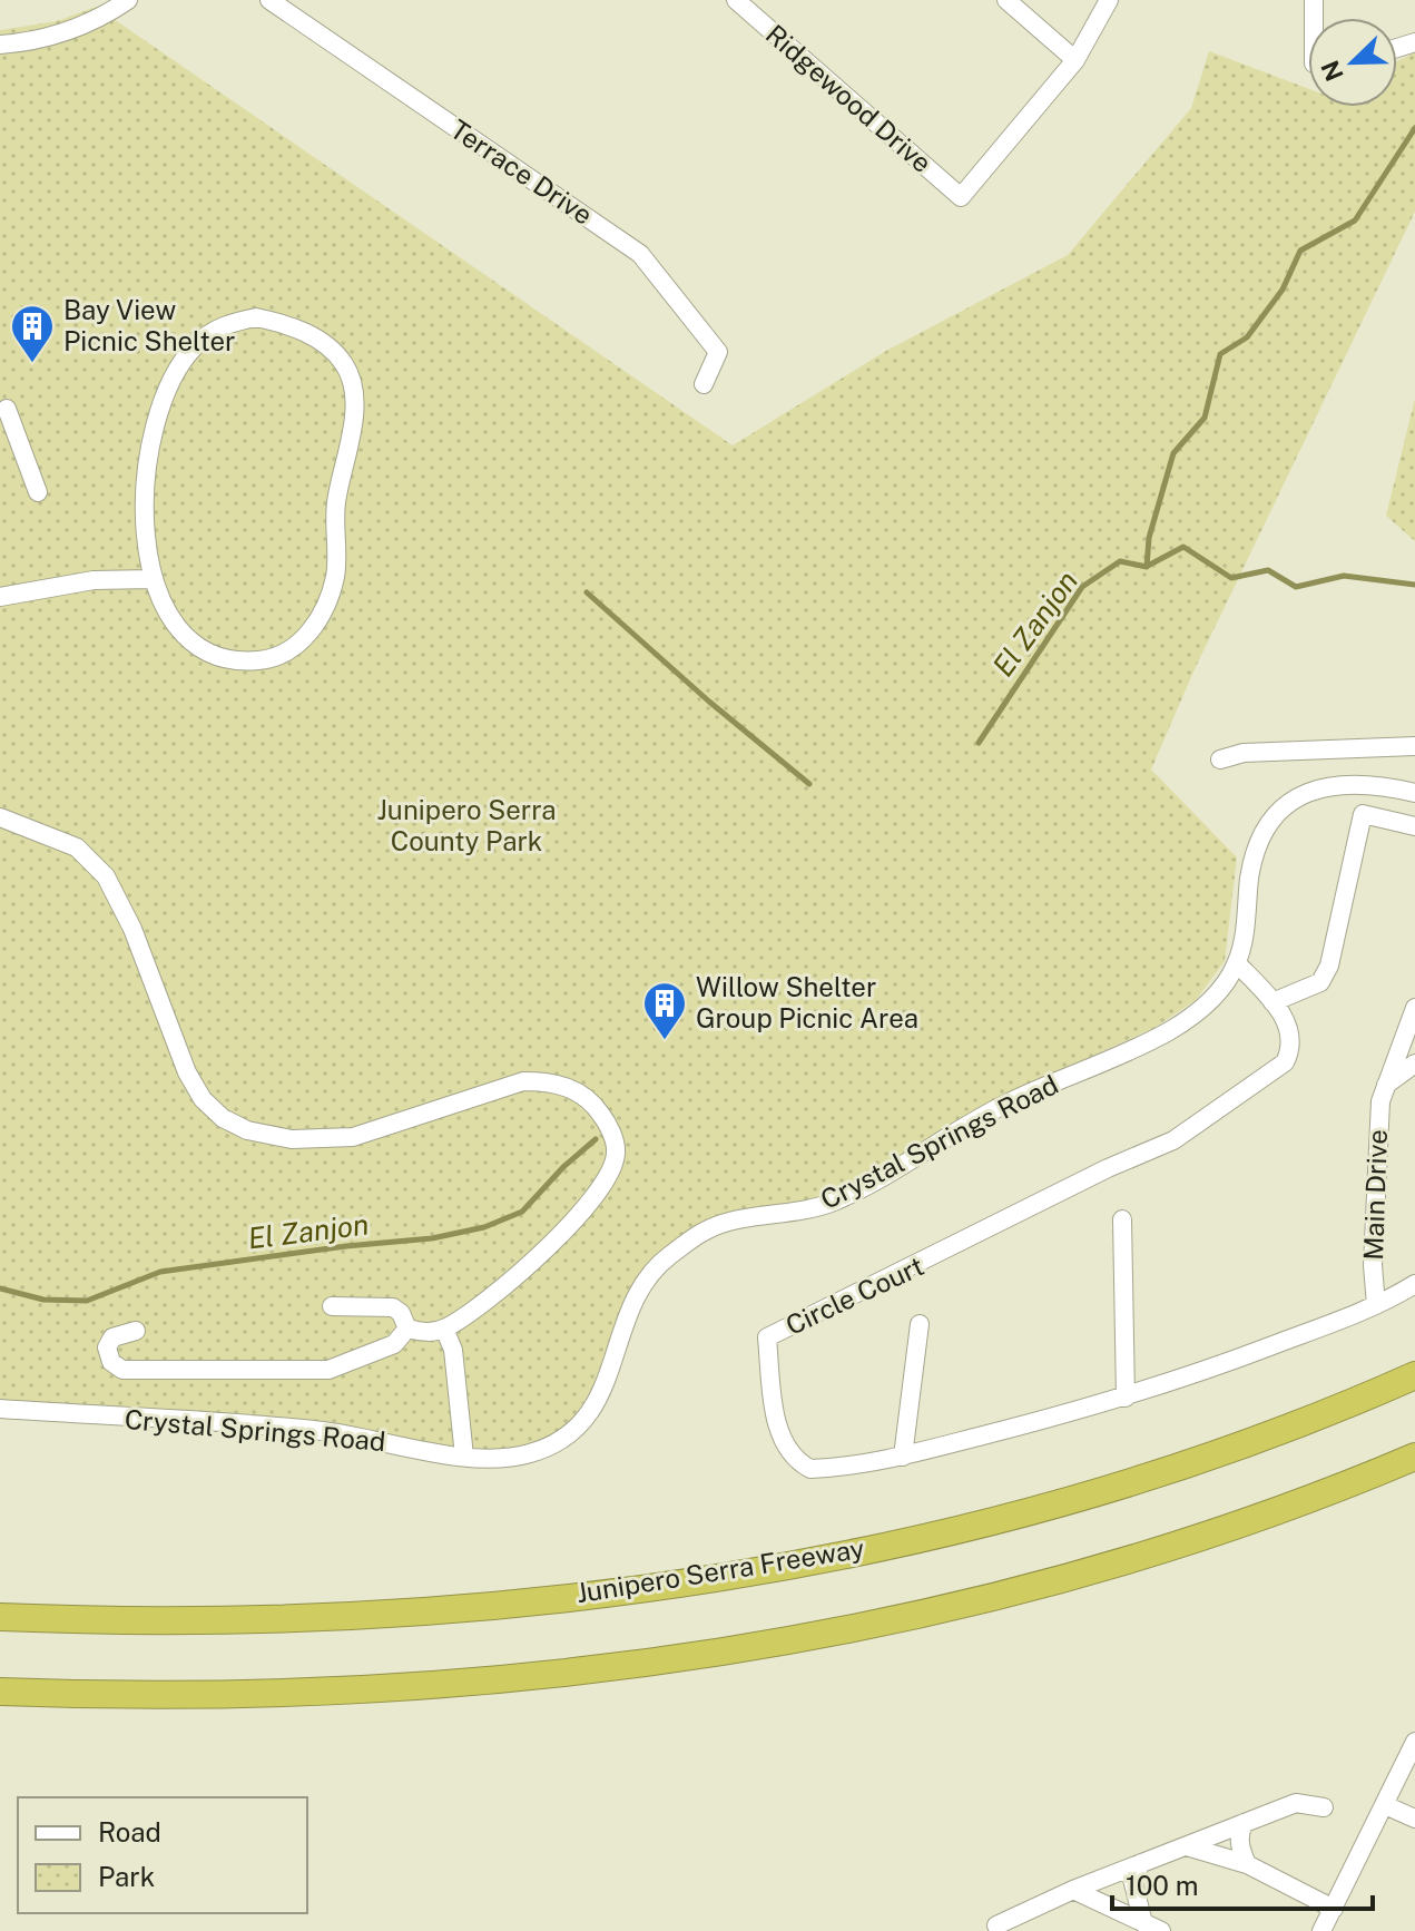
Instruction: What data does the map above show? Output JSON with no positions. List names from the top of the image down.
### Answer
{
  "streets": {
    "highway": ["Junipero Serra Freeway"],
    "street": [
      "Ridgewood Drive",
      "Terrace Drive",
      "Crystal Springs Road",
      "Main Drive",
      "Circle Court"
    ]
  },
  "crossings": [
    ["Crystal Springs Road", "Circle Court"],
    ["Main Drive", "Circle Court"]
  ],
  "water": ["El Zanjon"],
  "parks": ["Junipero Serra County Park"],
  "places": {
    "building": ["Bay View Picnic Shelter", "Willow Shelter Group Picnic Area"]
  },
  "legend": ["Road", "Park"],
  "scale_bar": "100 m",
  "north": "bottom left"
}
